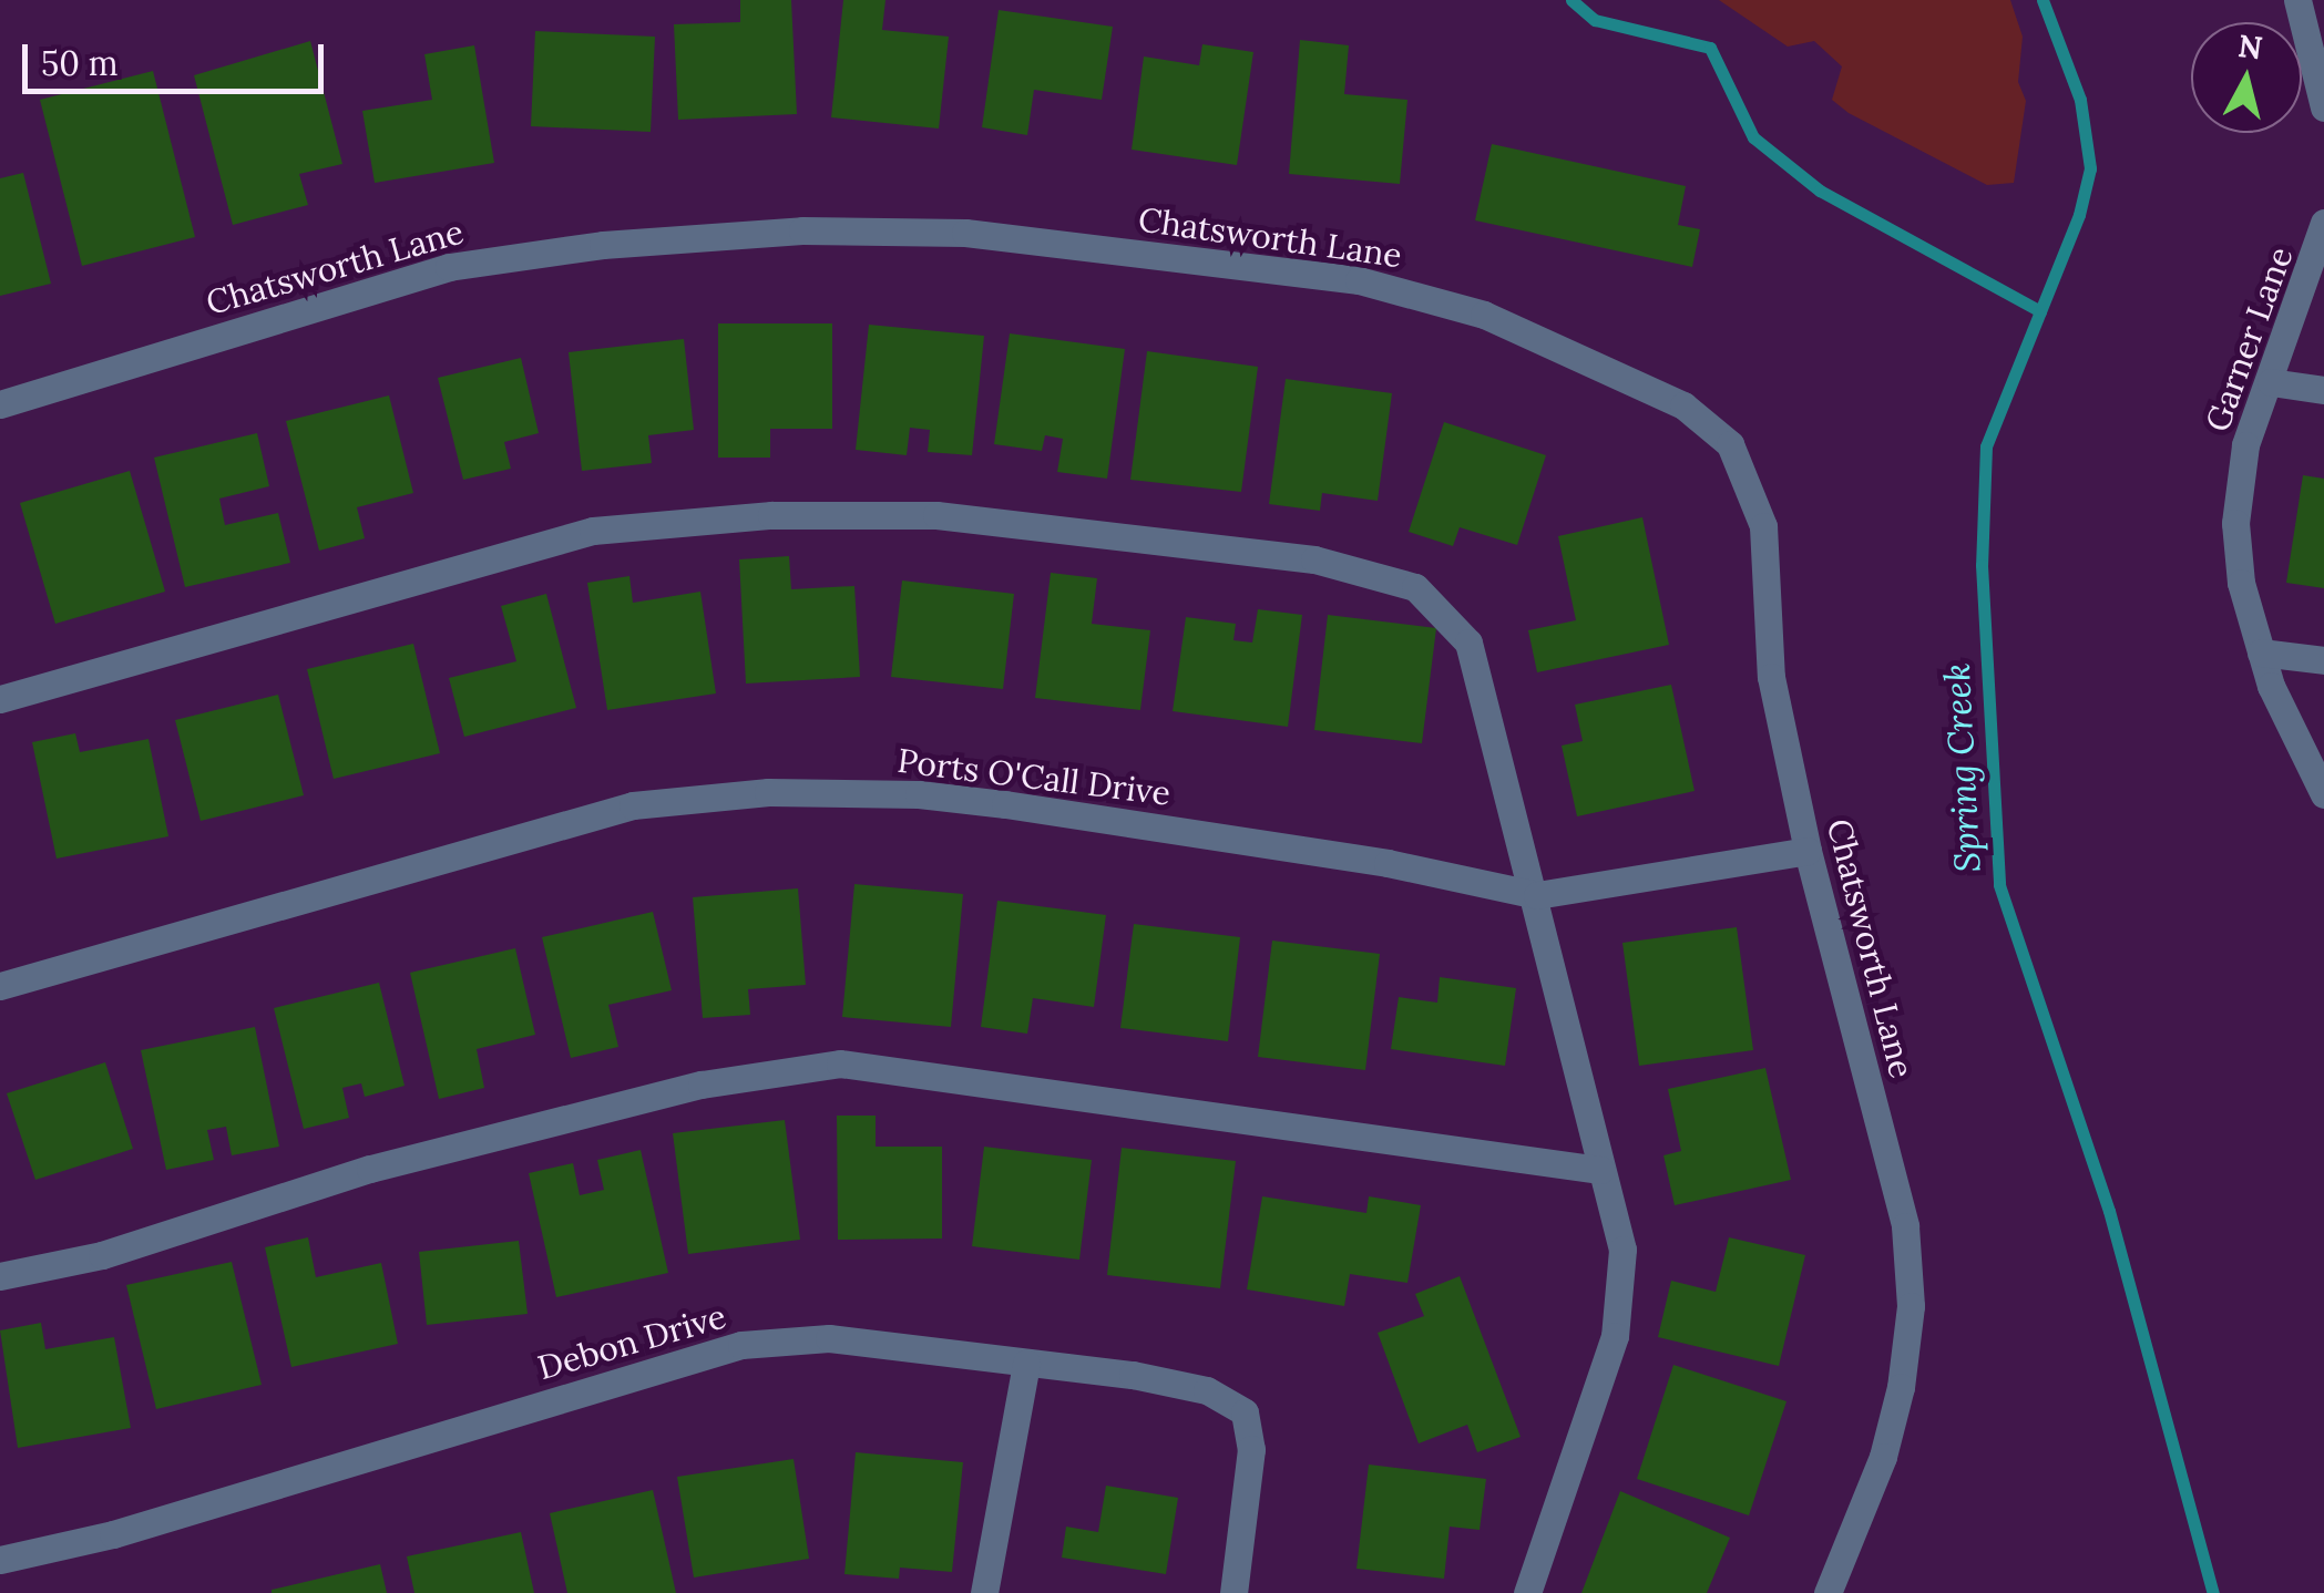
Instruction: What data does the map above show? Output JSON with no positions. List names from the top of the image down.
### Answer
{
  "streets": {
    "street": [
      "Chatsworth Lane",
      "Garner Lane",
      "Ports O'Call Drive",
      "Debon Drive"
    ]
  },
  "crossings": [
    ["Chatsworth Lane", "Ports O'Call Drive"]
  ],
  "water": ["Spring Creek"],
  "scale_bar": "50 m",
  "north": "top"
}
